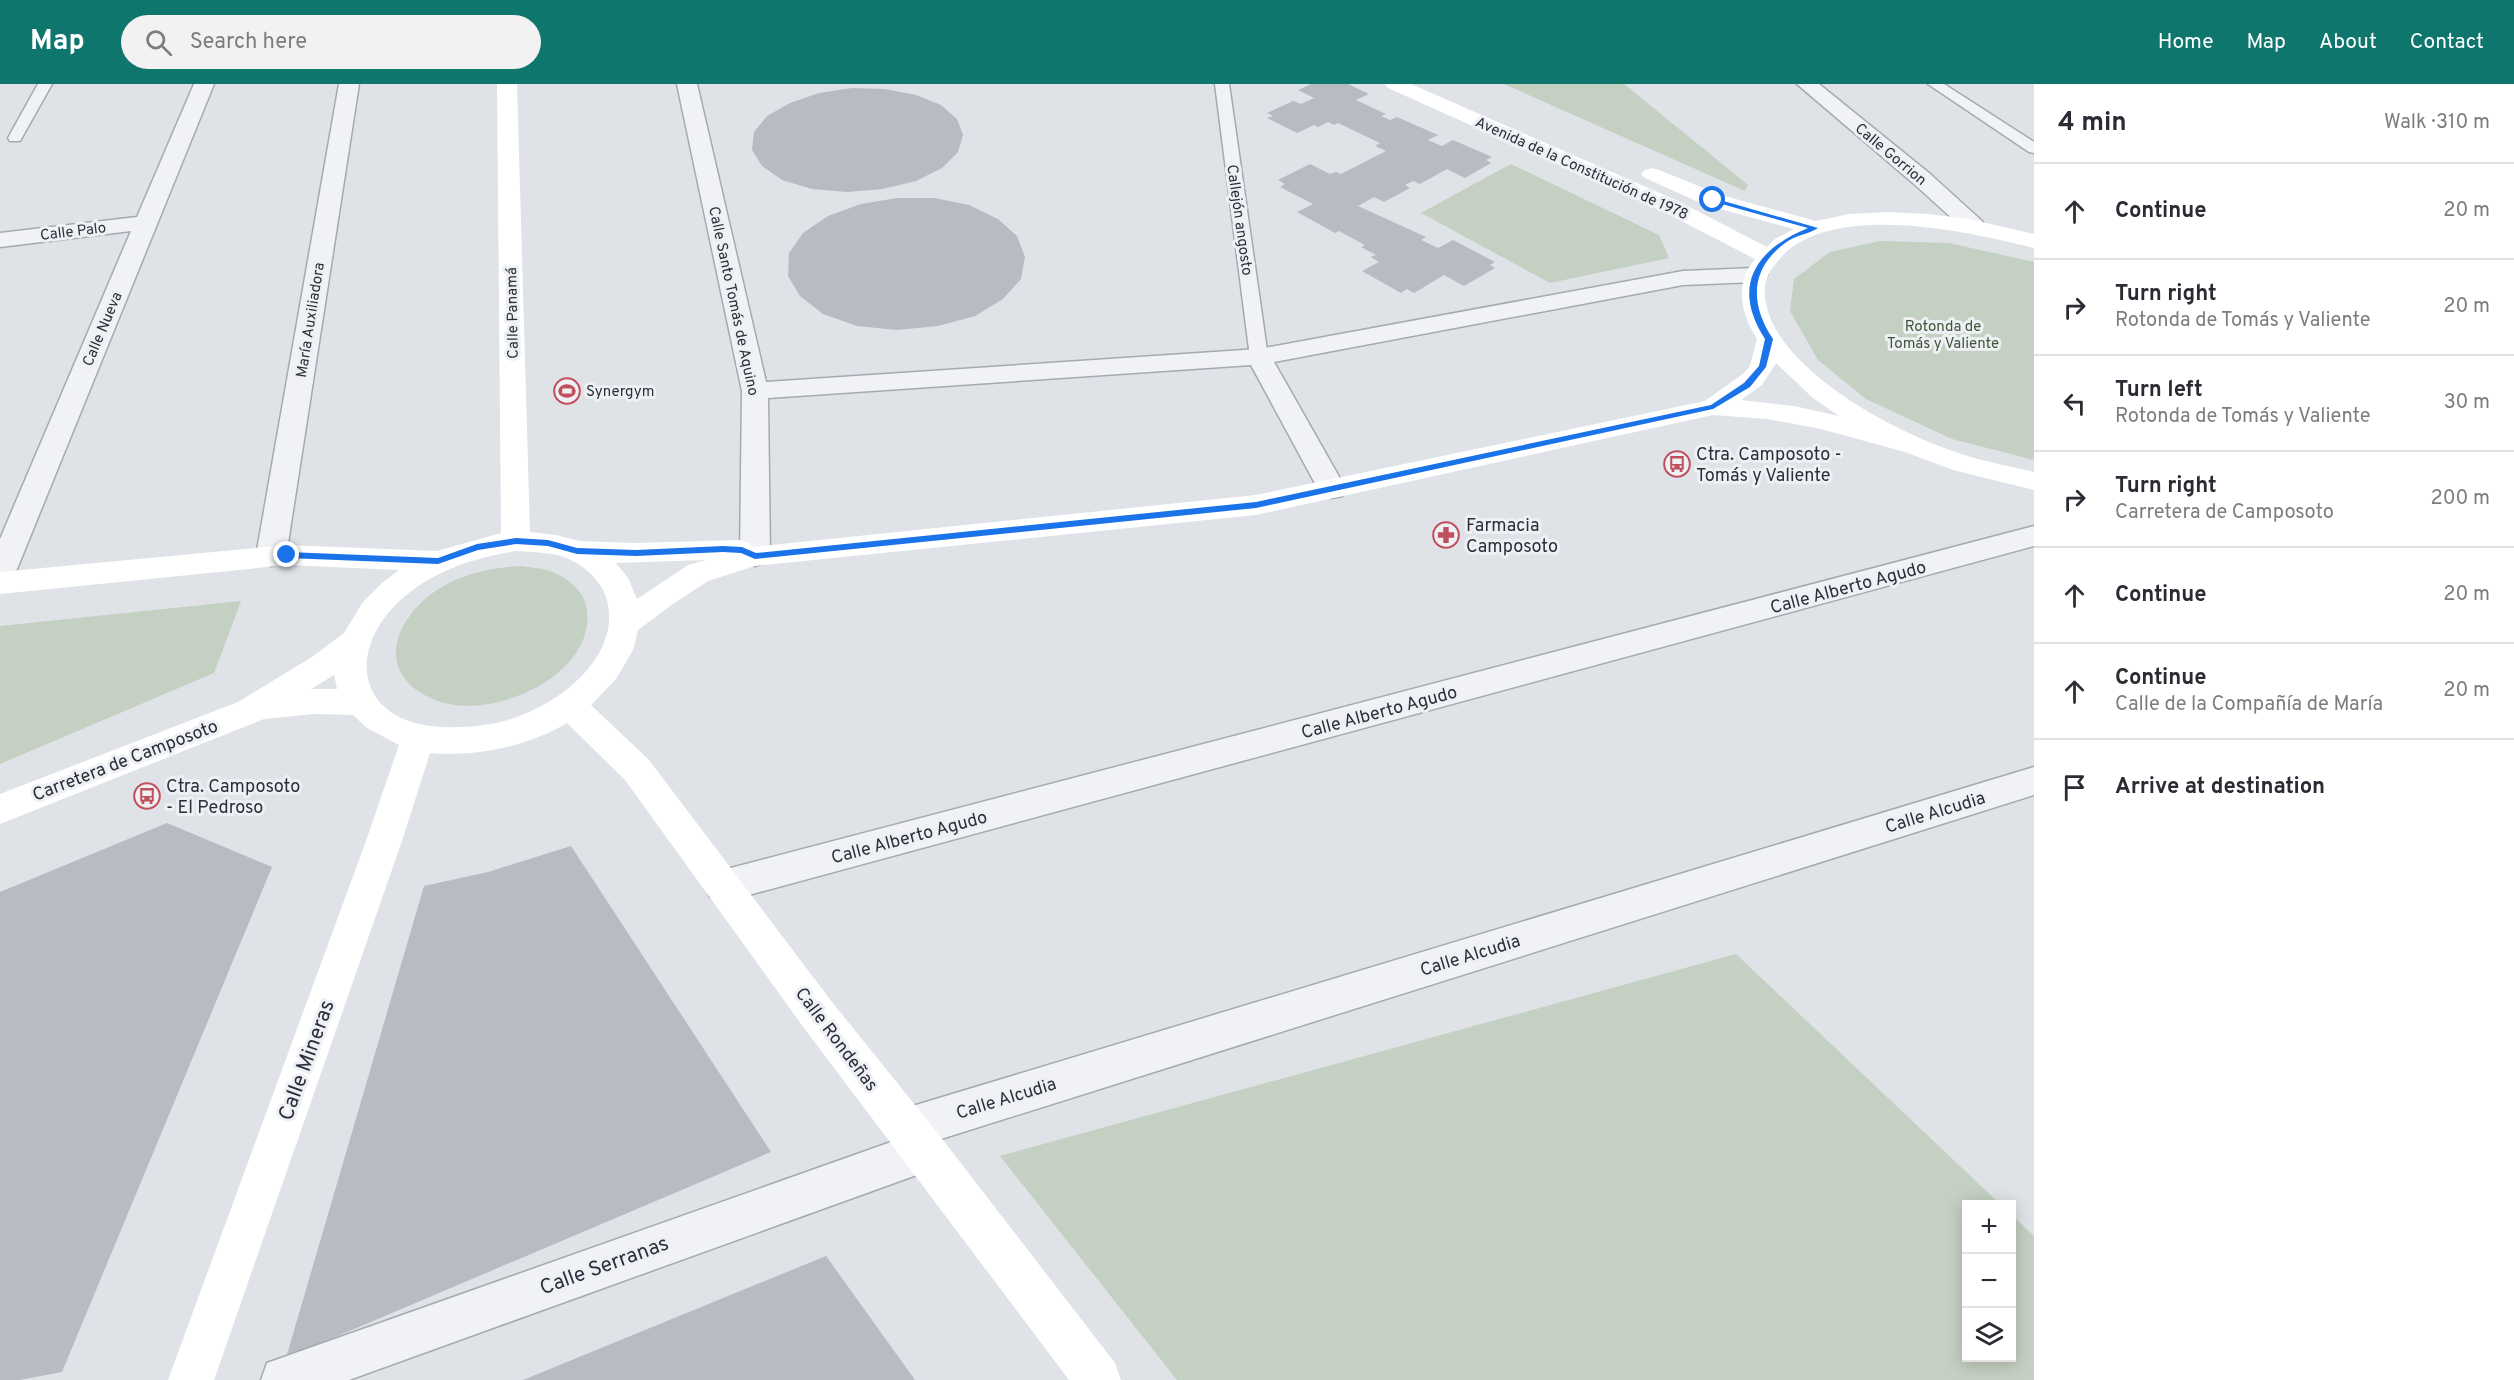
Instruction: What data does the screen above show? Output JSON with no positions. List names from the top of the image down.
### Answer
{
  "streets": {
    "street": [
      "Calle Gorrion",
      "Avenida de la Constitución de 1978",
      "Calle Palo",
      "Calle Santo Tomás de Aquino",
      "Calle Panamá",
      "María Auxiliadora",
      "Calle Nueva",
      "Calle Alberto Agudo",
      "Carretera de Camposoto",
      "Calle Alcudia",
      "Calle Rondeñas",
      "Calle Mineras",
      "Calle Serranas"
    ],
    "lane": ["Callejón angosto"]
  },
  "crossings": [
    ["Calle Palo", "Calle Nueva"],
    ["Calle Alberto Agudo", "Calle Rondeñas"],
    ["Calle Alcudia", "Calle Rondeñas"],
    ["Calle Alcudia", "Calle Serranas"],
    ["Calle Rondeñas", "Calle Serranas"]
  ],
  "parks": ["Rotonda de Tomás y Valiente"],
  "places": {
    "sports": ["Synergym"],
    "bus stop": ["Ctra. Camposoto - Tomás y Valiente", "Ctra. Camposoto - El Pedroso"],
    "pharmacy": ["Farmacia Camposoto"]
  },
  "page": {
    "header": "Map",
    "search": "Search here",
    "nav": [
      "Home",
      "Map",
      "About",
      "Contact"
    ],
    "heading": ["4 min", "Walk · 310 m"],
    "list": [
      ["Continue", "20 m"],
      ["Turn right", "Rotonda de Tomás y Valiente", "20 m"],
      ["Turn left", "Rotonda de Tomás y Valiente", "30 m"],
      ["Turn right", "Carretera de Camposoto", "200 m"],
      ["Continue", "20 m"],
      ["Continue", "Calle de la Compañía de María", "20 m"],
      "Arrive at destination"
    ],
    "map_buttons": ["+", "−"]
  }
}
